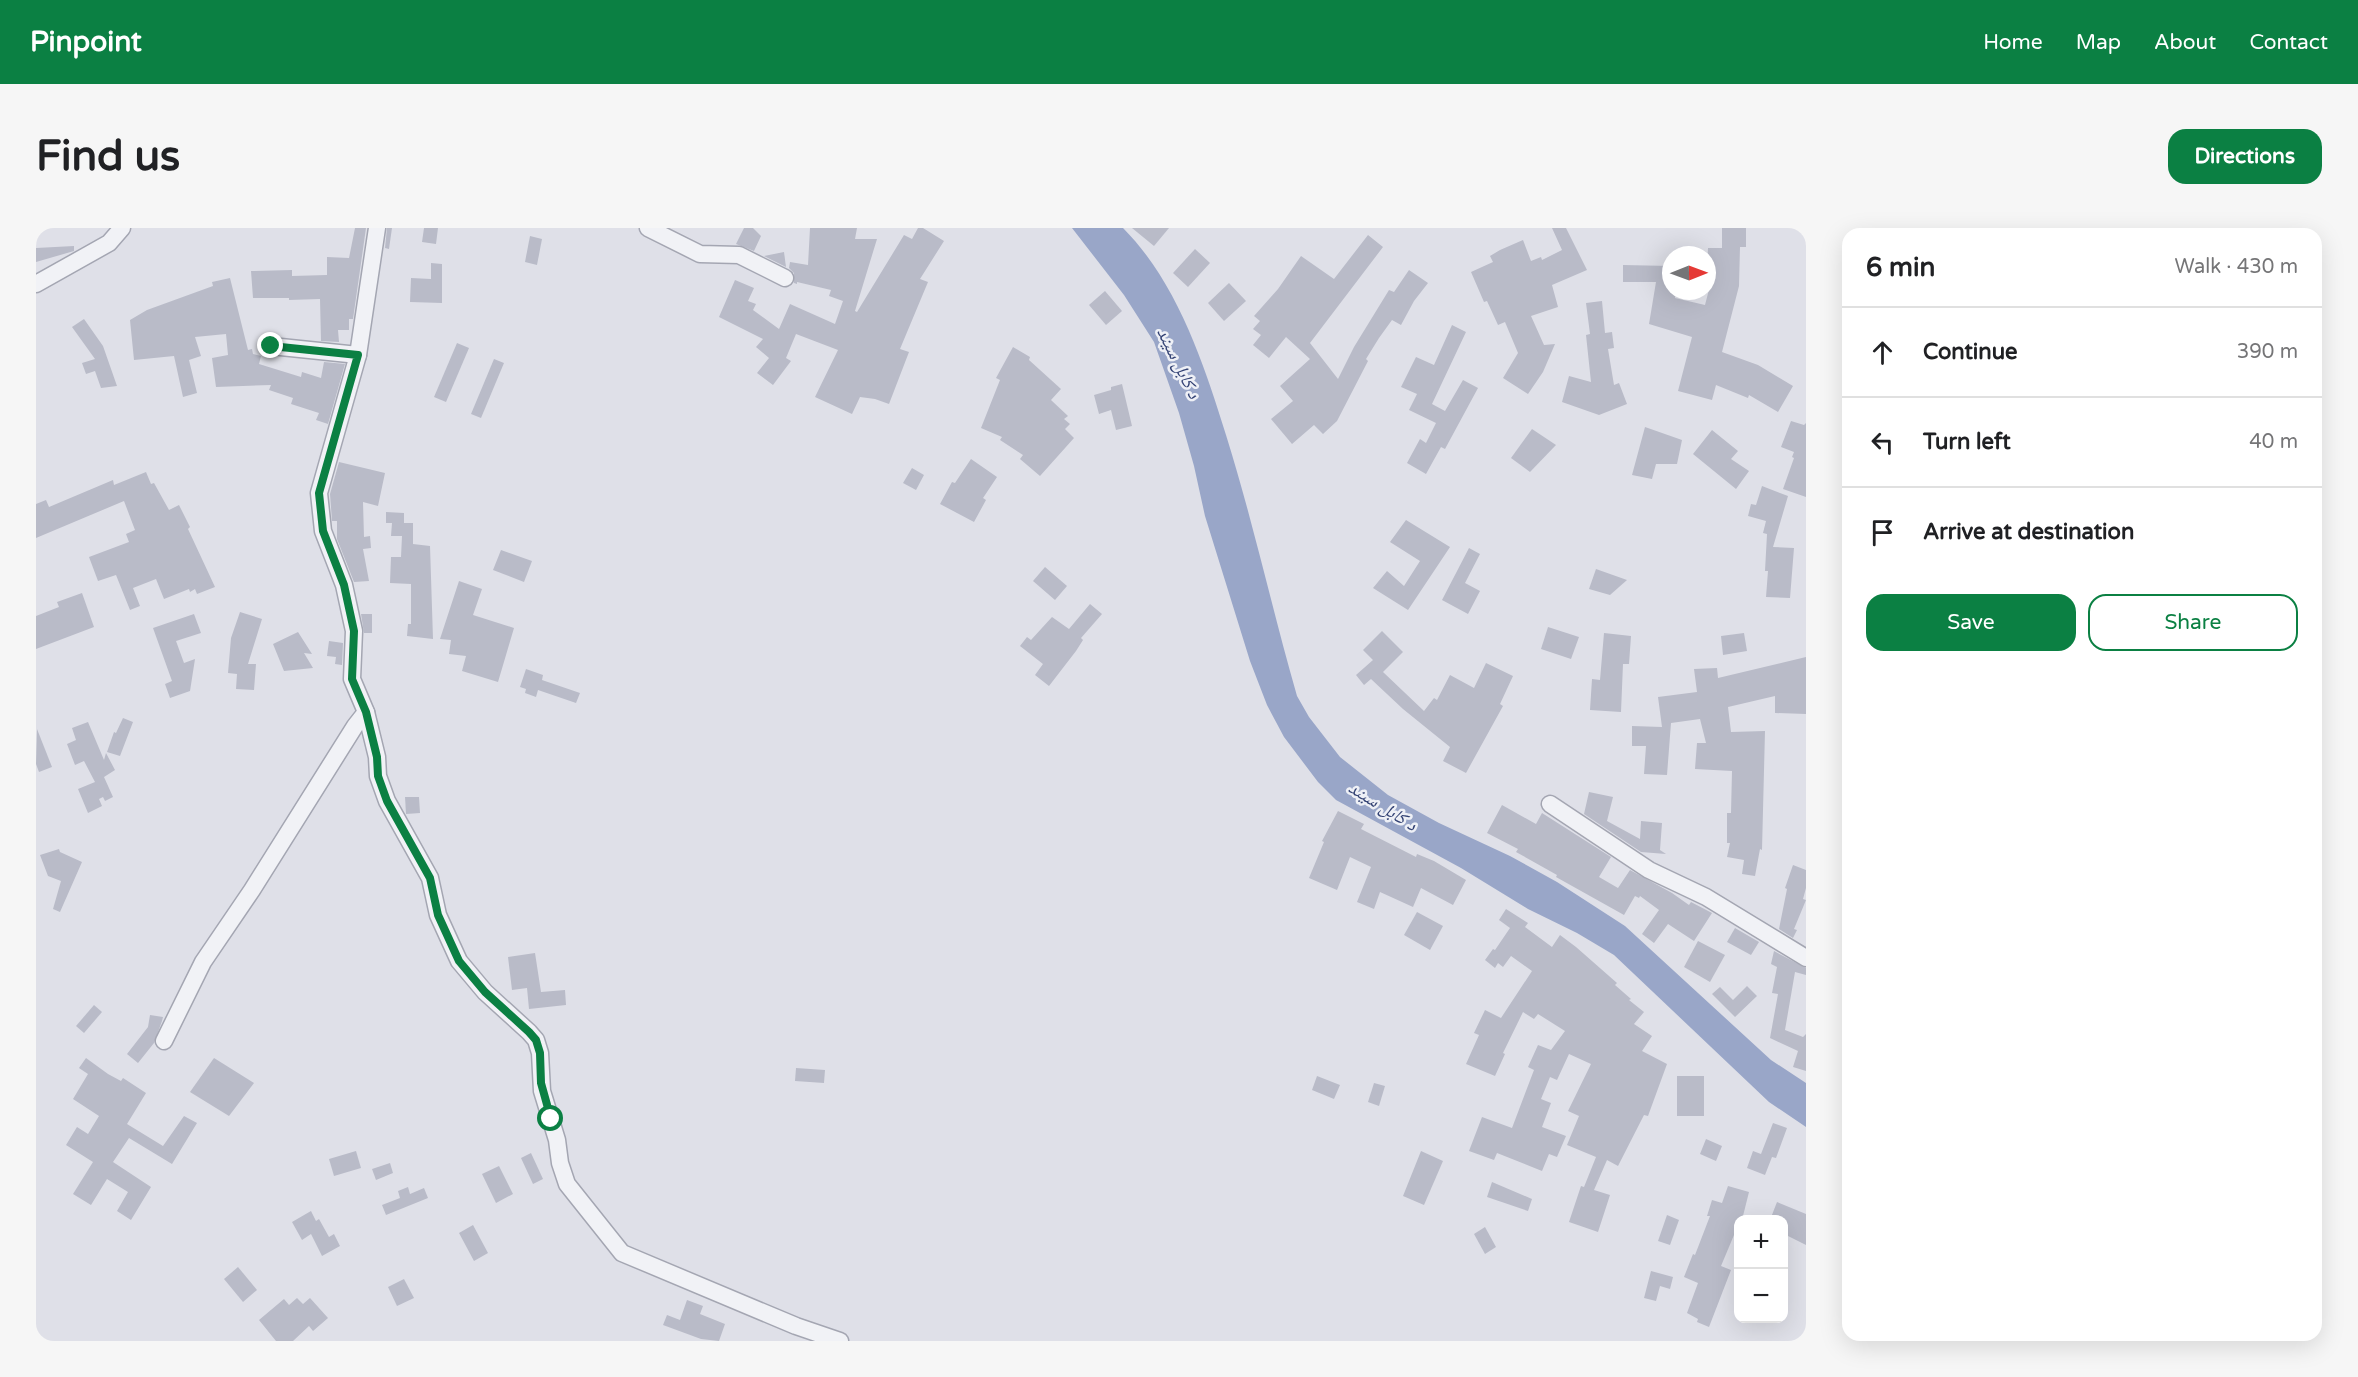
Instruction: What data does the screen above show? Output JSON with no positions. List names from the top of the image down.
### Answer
{
  "water": ["د کابل سيند"],
  "north": "right",
  "page": {
    "header": "Pinpoint",
    "nav": [
      "Home",
      "Map",
      "About",
      "Contact"
    ],
    "buttons": [
      "Directions",
      ["Save", "Share"]
    ],
    "title": "Find us",
    "heading": ["6 min", "Walk · 430 m"],
    "list": [
      ["Continue", "390 m"],
      ["Turn left", "40 m"],
      "Arrive at destination"
    ],
    "map_buttons": ["+", "−"]
  }
}
